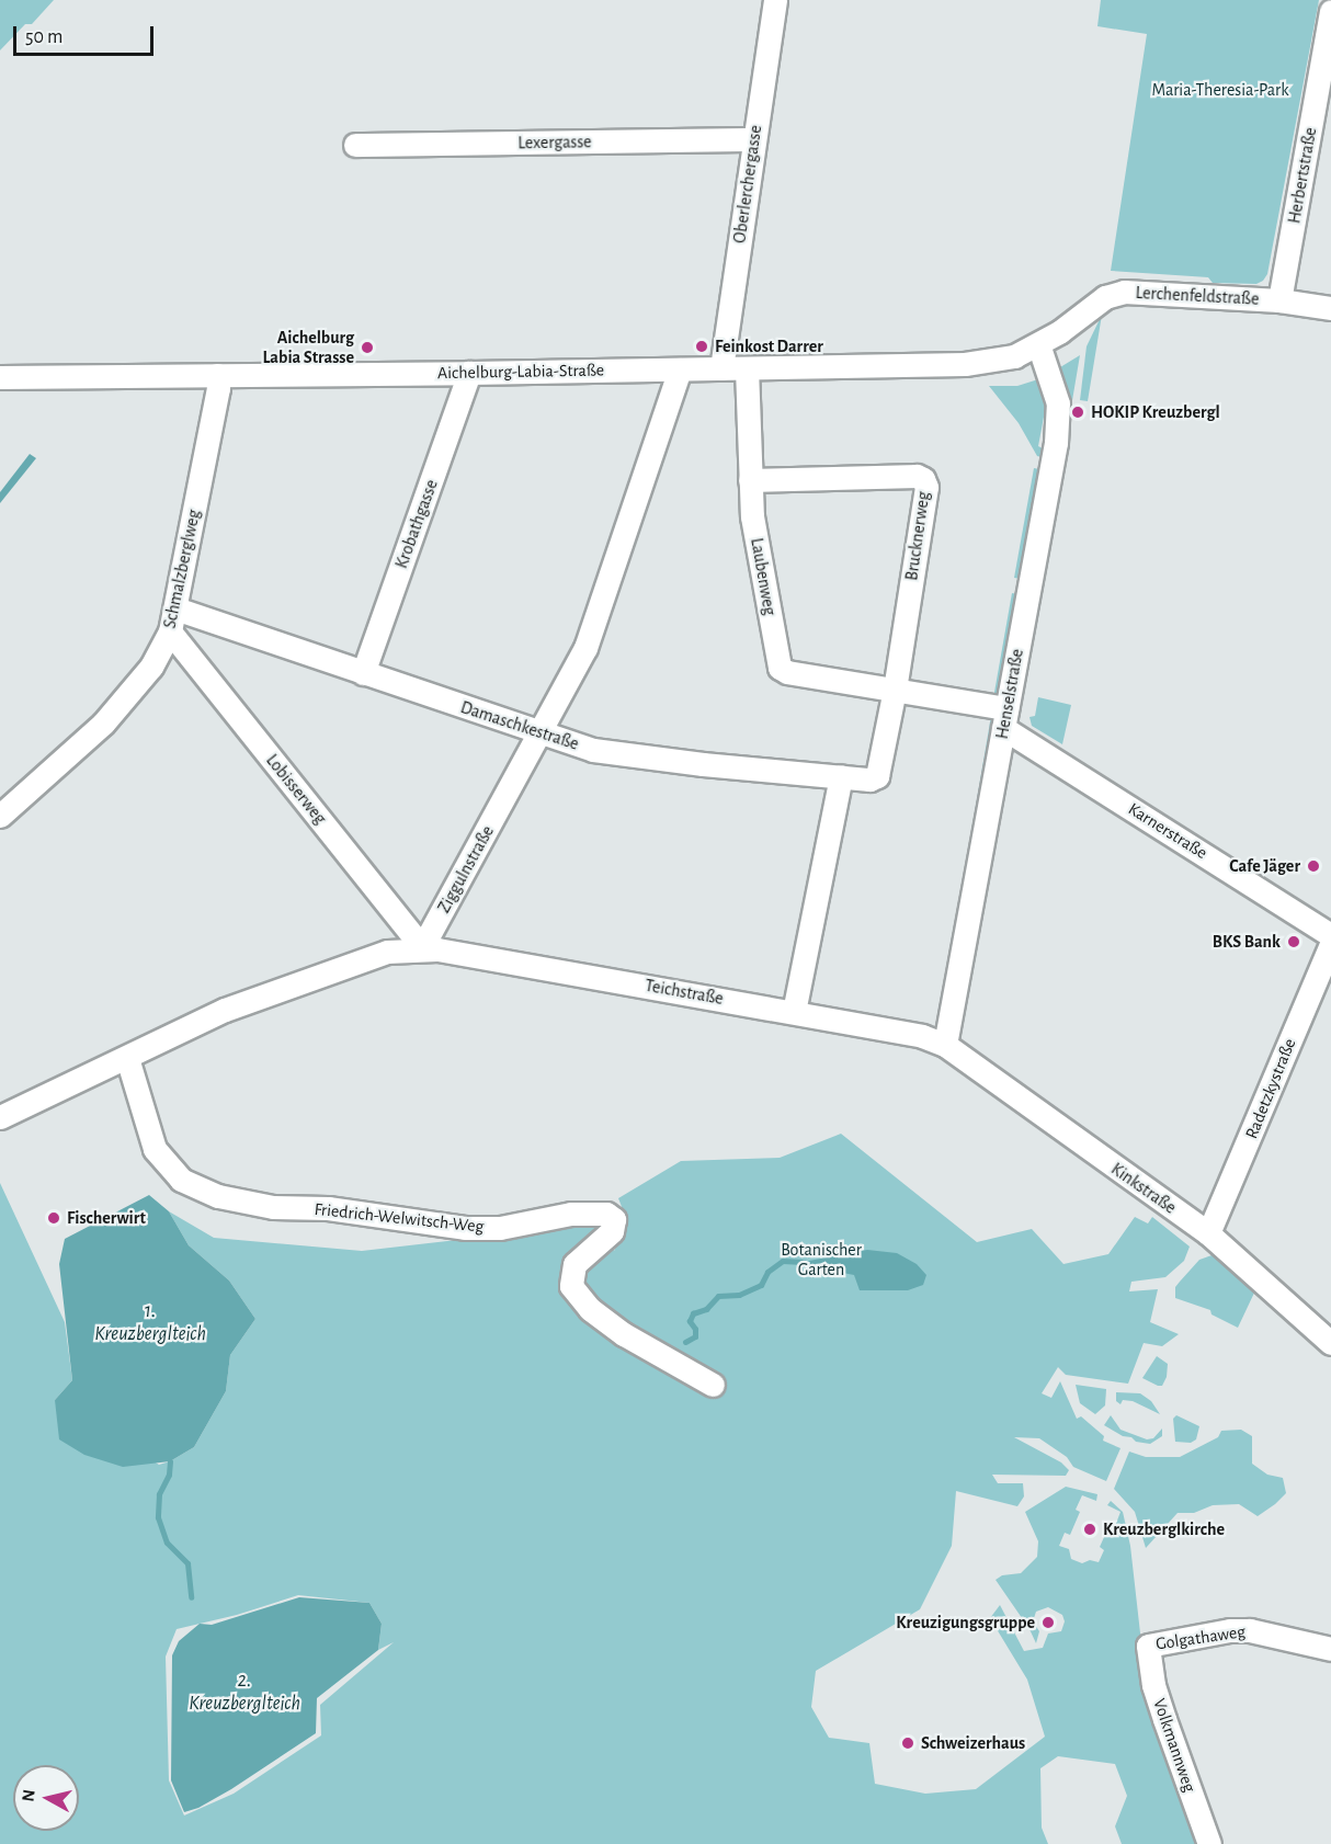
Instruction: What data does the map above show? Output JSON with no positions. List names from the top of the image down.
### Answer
{
  "streets": {
    "street": [
      "Lexergasse",
      "Herbertstraße",
      "Oberlerchergasse",
      "Lerchenfeldstraße",
      "Aichelburg-Labia-Straße",
      "Krobathgasse",
      "Brucknerweg",
      "Schmalzberglweg",
      "Laubenweg",
      "Henselstraße",
      "Damaschkestraße",
      "Lobisserweg",
      "Karnerstraße",
      "Ziggulnstraße",
      "Teichstraße",
      "Radetzkystraße",
      "Kinkstraße",
      "Friedrich-Welwitsch-Weg",
      "Golgathaweg",
      "Volkmannweg"
    ]
  },
  "crossings": [
    ["Lexergasse", "Oberlerchergasse"],
    ["Herbertstraße", "Lerchenfeldstraße"],
    ["Oberlerchergasse", "Aichelburg-Labia-Straße"],
    ["Lerchenfeldstraße", "Aichelburg-Labia-Straße"],
    ["Lerchenfeldstraße", "Henselstraße"],
    ["Aichelburg-Labia-Straße", "Krobathgasse"],
    ["Aichelburg-Labia-Straße", "Schmalzberglweg"],
    ["Aichelburg-Labia-Straße", "Laubenweg"],
    ["Aichelburg-Labia-Straße", "Henselstraße"],
    ["Aichelburg-Labia-Straße", "Ziggulnstraße"],
    ["Krobathgasse", "Damaschkestraße"],
    ["Brucknerweg", "Laubenweg"],
    ["Brucknerweg", "Damaschkestraße"],
    ["Schmalzberglweg", "Damaschkestraße"],
    ["Schmalzberglweg", "Lobisserweg"],
    ["Laubenweg", "Henselstraße"],
    ["Laubenweg", "Damaschkestraße"],
    ["Laubenweg", "Karnerstraße"],
    ["Henselstraße", "Karnerstraße"],
    ["Henselstraße", "Teichstraße"],
    ["Henselstraße", "Kinkstraße"],
    ["Damaschkestraße", "Ziggulnstraße"],
    ["Lobisserweg", "Ziggulnstraße"],
    ["Lobisserweg", "Teichstraße"],
    ["Ziggulnstraße", "Teichstraße"],
    ["Teichstraße", "Kinkstraße"],
    ["Radetzkystraße", "Kinkstraße"],
    ["Golgathaweg", "Volkmannweg"]
  ],
  "water": ["1. Kreuzberglteich", "2. Kreuzberglteich"],
  "parks": ["Maria-Theresia-Park", "Botanischer Garten"],
  "places": [
    "Feinkost Darrer",
    "Aichelburg Labia Strasse",
    "HOKIP Kreuzbergl",
    "Cafe Jäger",
    "BKS Bank",
    "Fischerwirt",
    "Kreuzberglkirche",
    "Kreuzigungsgruppe",
    "Schweizerhaus"
  ],
  "scale_bar": "50 m",
  "north": "left"
}
